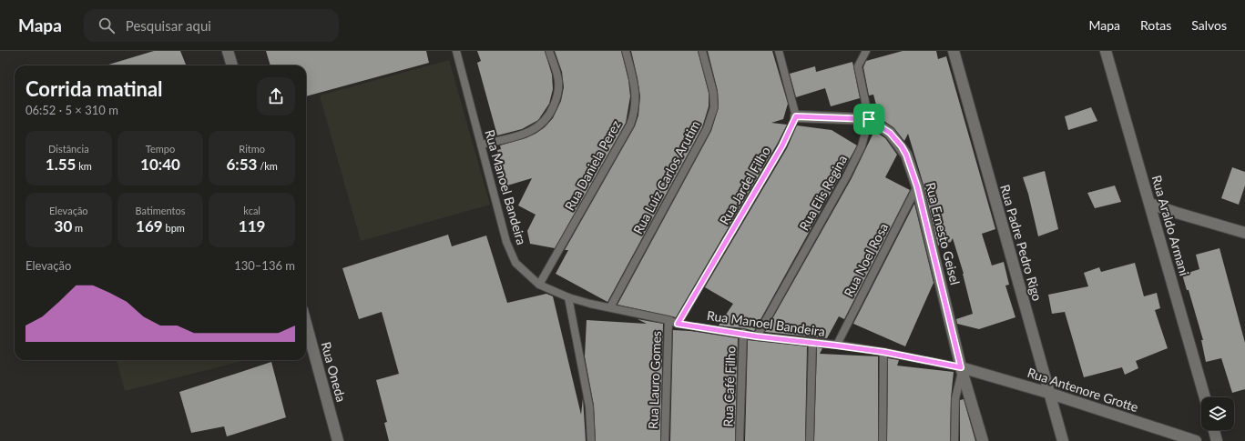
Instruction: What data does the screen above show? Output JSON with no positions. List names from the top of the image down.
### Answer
{
  "streets": {
    "street": [
      "Rua Araldo Armani",
      "Rua Ernesto Geisel",
      "Rua Padre Pedro Rigo",
      "Rua Oneda",
      "Rua Antenore Grotte"
    ],
    "lane": [
      "Rua Daniela Perez",
      "Rua Luiz Carlos Arutim",
      "Rua Jardel Filho",
      "Rua Manoel Bandeira",
      "Rua Elis Regina",
      "Rua Noel Rosa",
      "Rua Lauro Gomes",
      "Rua Café Filho"
    ]
  },
  "crossings": [
    ["Rua Daniela Perez", "Rua Manoel Bandeira"],
    ["Rua Luiz Carlos Arutim", "Rua Manoel Bandeira"],
    ["Rua Jardel Filho", "Rua Manoel Bandeira"],
    ["Rua Manoel Bandeira", "Rua Elis Regina"],
    ["Rua Manoel Bandeira", "Rua Ernesto Geisel"],
    ["Rua Manoel Bandeira", "Rua Noel Rosa"],
    ["Rua Manoel Bandeira", "Rua Lauro Gomes"],
    ["Rua Manoel Bandeira", "Rua Café Filho"],
    ["Rua Manoel Bandeira", "Rua Antenore Grotte"],
    ["Rua Elis Regina", "Rua Ernesto Geisel"],
    ["Rua Ernesto Geisel", "Rua Noel Rosa"],
    ["Rua Ernesto Geisel", "Rua Antenore Grotte"],
    ["Rua Padre Pedro Rigo", "Rua Antenore Grotte"]
  ],
  "page": {
    "header": "Mapa",
    "search": "Pesquisar aqui",
    "nav": ["Mapa", "Rotas", "Salvos"],
    "heading": ["Corrida matinal", "06:52 · 5 × 310 m"],
    "stats": [
      ["Distância", "1.55 km"],
      ["Tempo", "10:40"],
      ["Ritmo", "6:53 /km"],
      ["Elevação", "30 m"],
      ["Batimentos", "169 bpm"],
      ["kcal", "119"]
    ],
    "chart": ["Elevação", "130–136 m"]
  }
}
